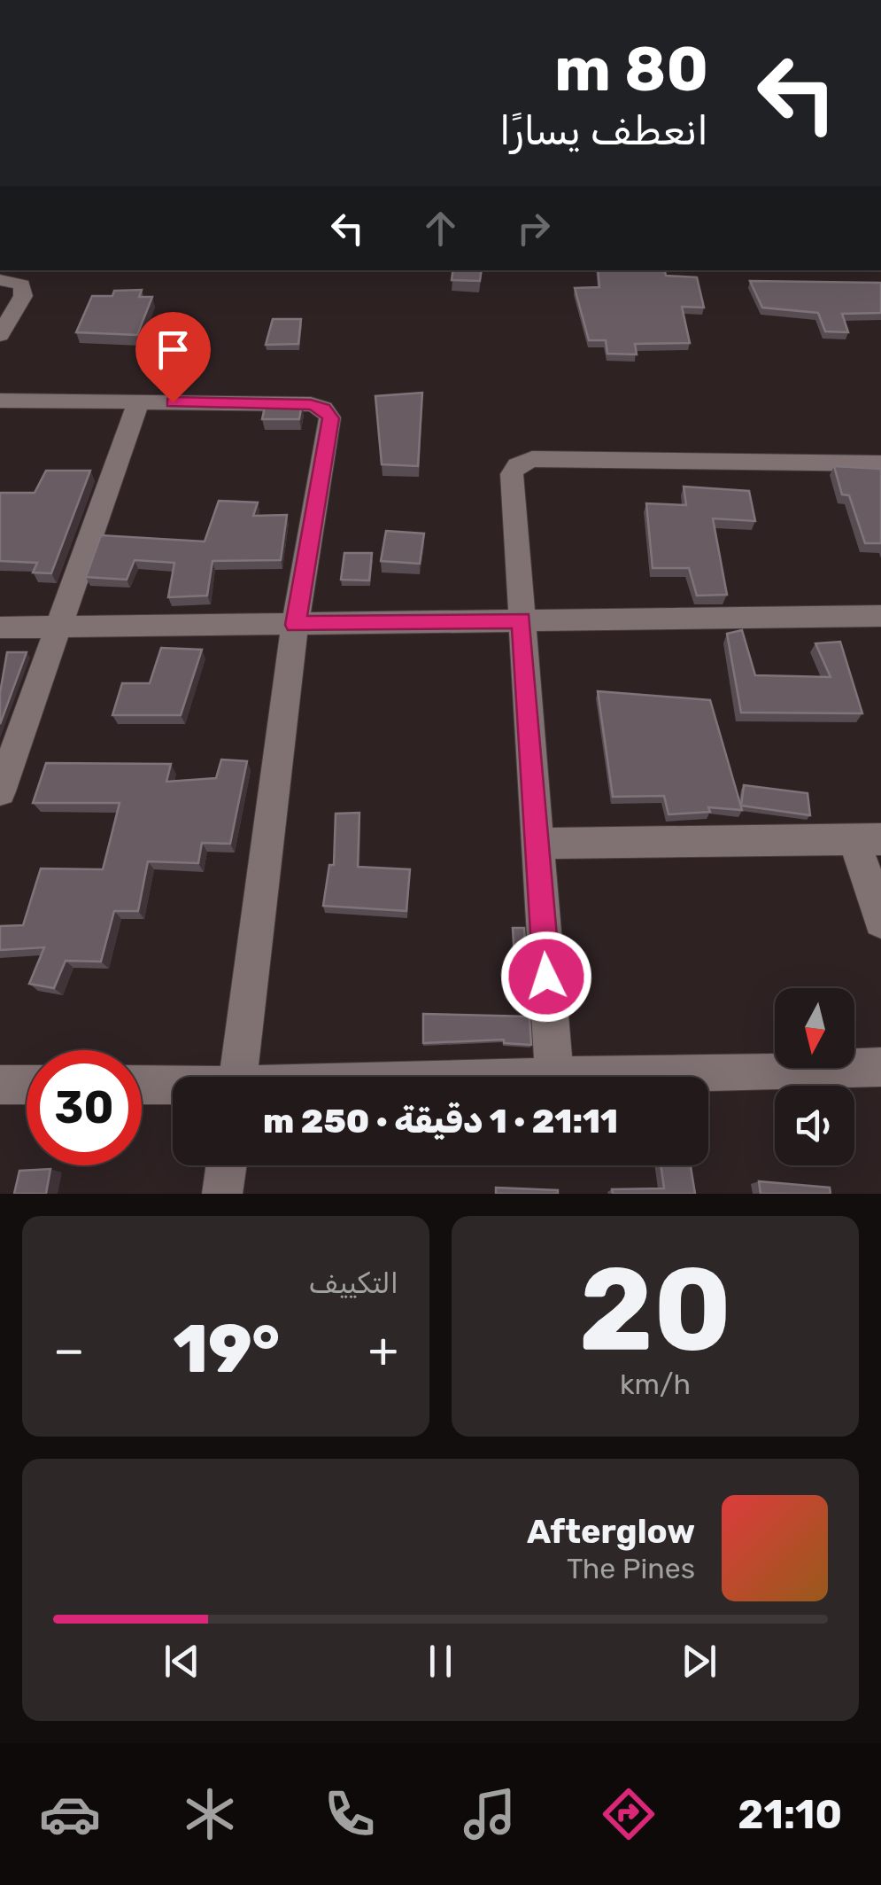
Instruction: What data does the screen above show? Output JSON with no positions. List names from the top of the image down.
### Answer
{
  "north": "bottom",
  "page": {
    "turn": ["80 m", "انعطف يسارًا"],
    "limit": "30",
    "trip": "21:11 · 1 دقيقة · 250 m",
    "tile": [
      ["20", "km/h"],
      "التكييف"
    ],
    "heat": ["−", "19°", "+"],
    "song": ["Afterglow", "The Pines"],
    "tabs": "21:10"
  }
}
